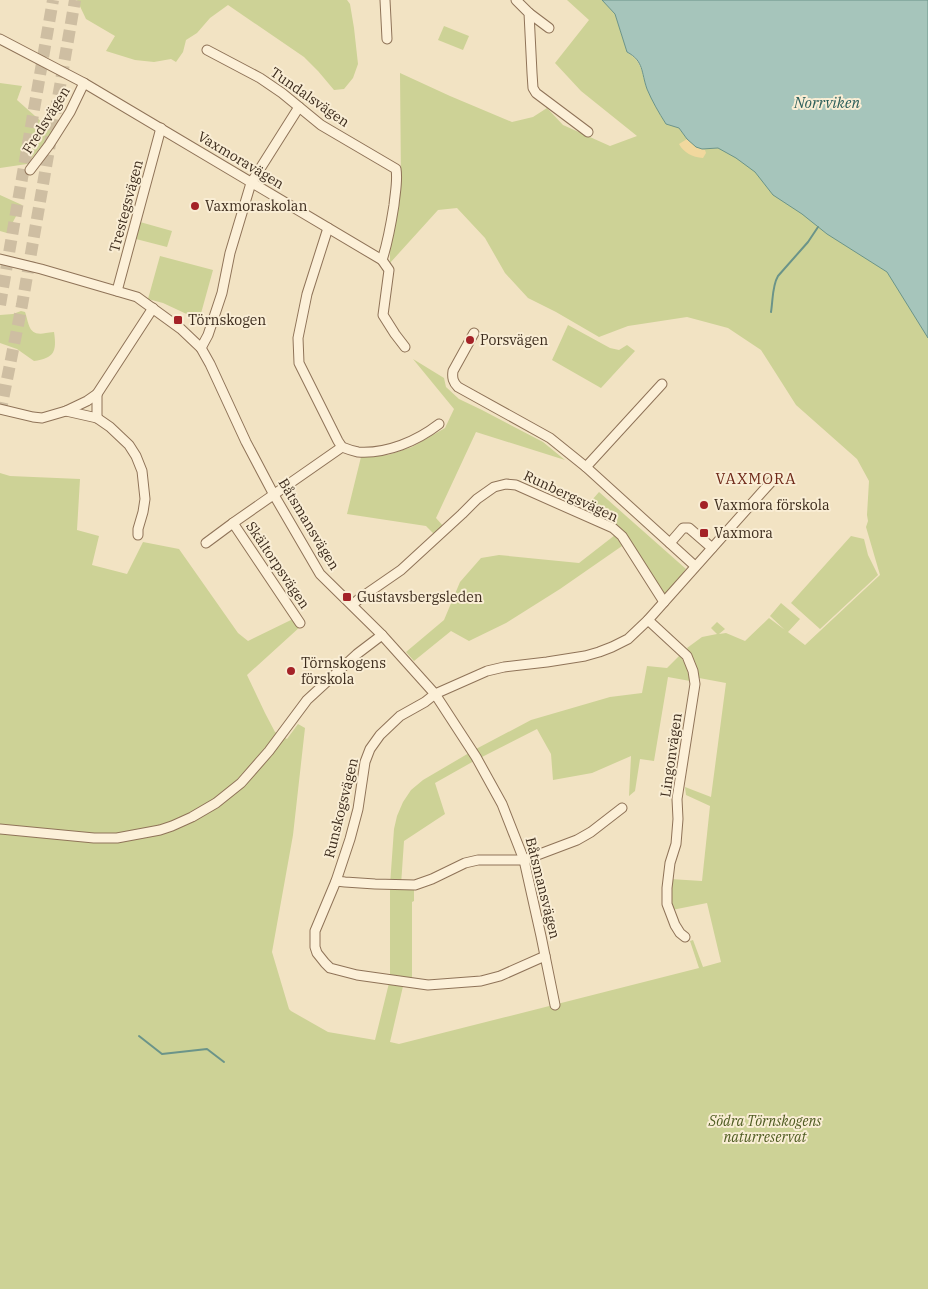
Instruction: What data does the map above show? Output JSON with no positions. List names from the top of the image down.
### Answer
{
  "streets": {
    "street": [
      "Tundalsvägen",
      "Fredsvägen",
      "Vaxmoravägen",
      "Trestegsvägen",
      "Runbergsvägen",
      "Båtsmansvägen",
      "Skältorpsvägen",
      "Lingonvägen",
      "Runskogsvägen"
    ]
  },
  "crossings": [
    ["Tundalsvägen", "Vaxmoravägen"],
    ["Fredsvägen", "Vaxmoravägen"],
    ["Vaxmoravägen", "Trestegsvägen"],
    ["Trestegsvägen", "Båtsmansvägen"],
    ["Runbergsvägen", "Båtsmansvägen"],
    ["Runbergsvägen", "Runskogsvägen"],
    ["Båtsmansvägen", "Skältorpsvägen"],
    ["Båtsmansvägen", "Runskogsvägen"],
    ["Lingonvägen", "Runskogsvägen"]
  ],
  "districts": ["VAXMORA"],
  "water": ["Norrviken"],
  "parks": ["Södra Törnskogens naturreservat"],
  "places": {
    "other": [
      "Vaxmoraskolan",
      "Porsvägen",
      "Vaxmora förskola",
      "Törnskogens förskola"
    ],
    "transit": ["Törnskogen", "Vaxmora", "Gustavsbergsleden"]
  }
}
